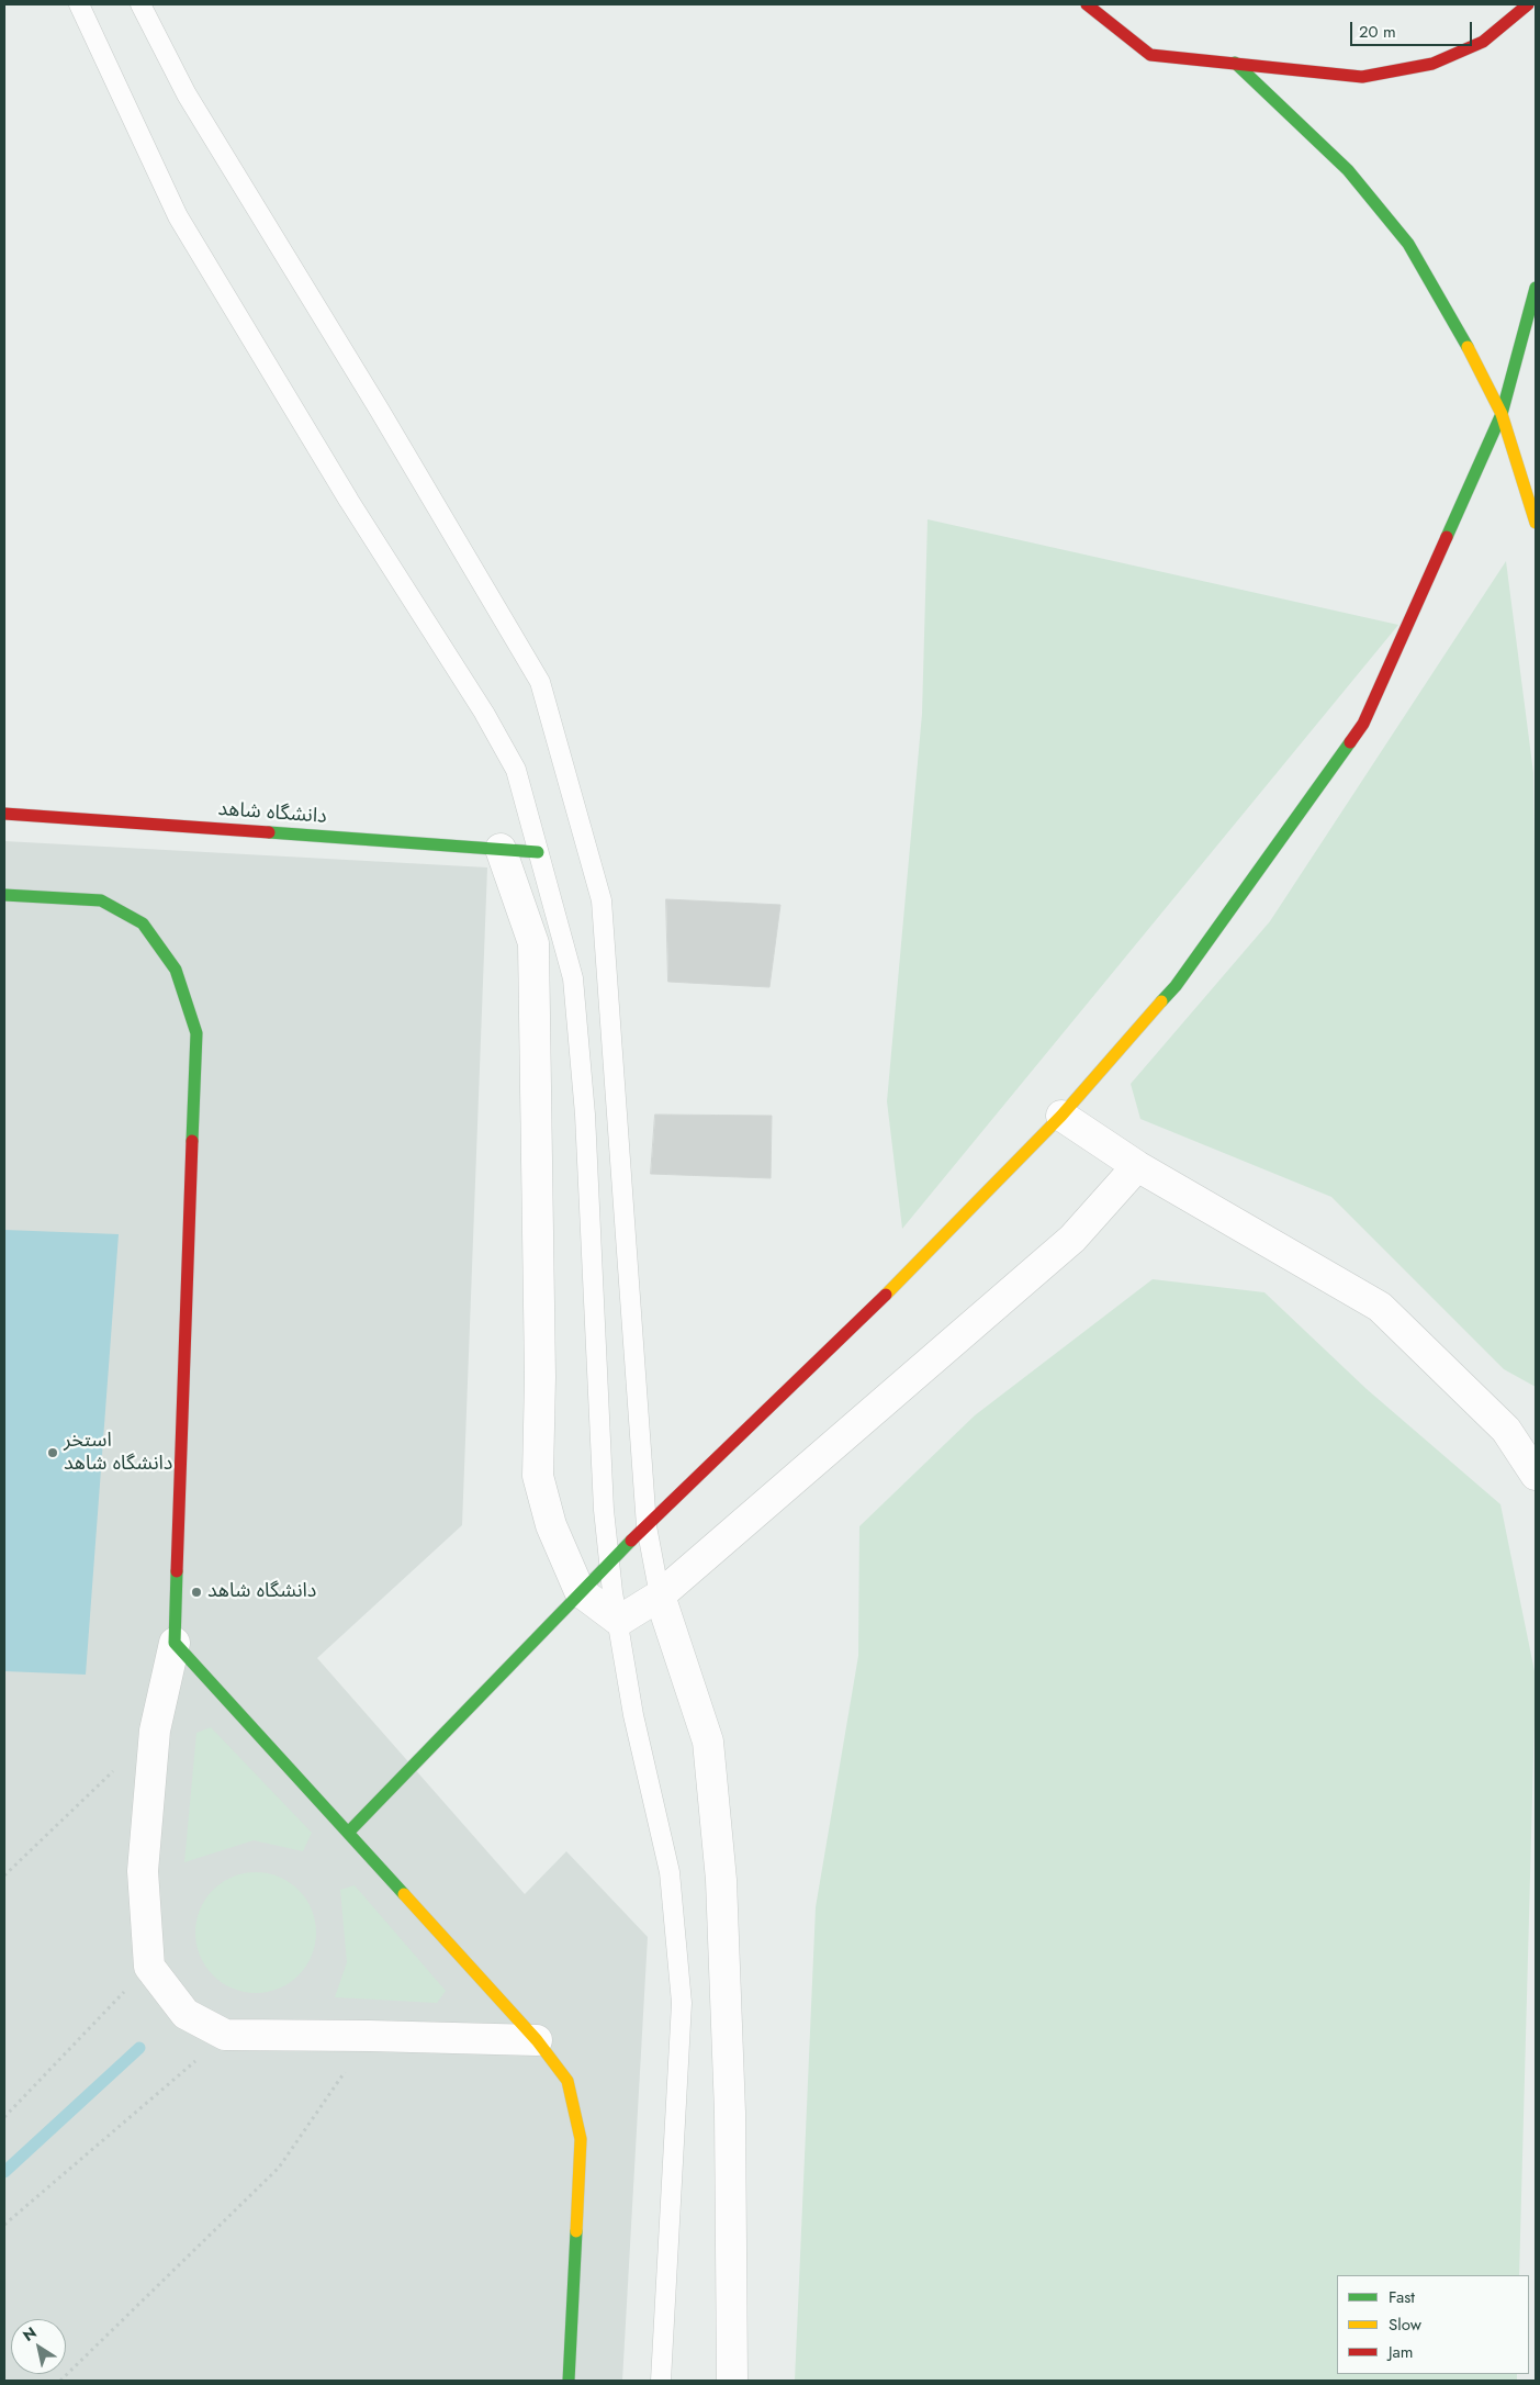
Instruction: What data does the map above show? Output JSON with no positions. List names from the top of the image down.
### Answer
{
  "streets": {
    "street": ["دانشگاه شاهد"]
  },
  "places": ["استخر دانشگاه شاهد", "دانشگاه شاهد"],
  "legend": ["Fast", "Slow", "Jam"],
  "scale_bar": "20 m",
  "north": "top left"
}
